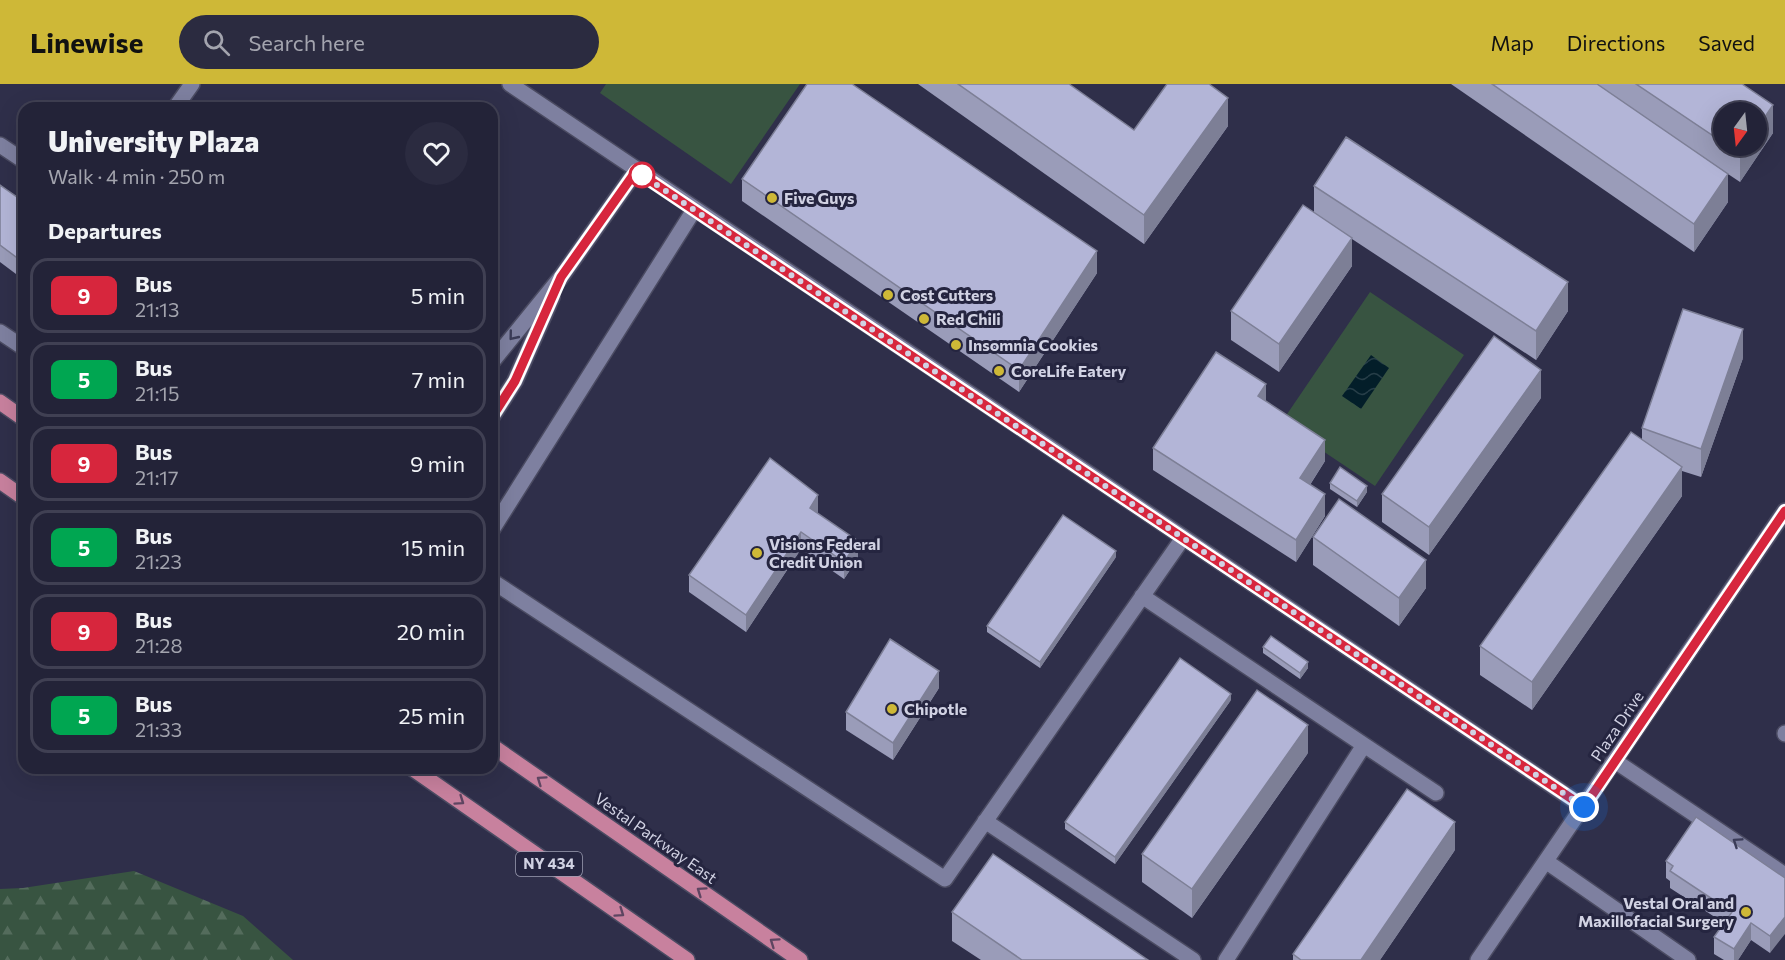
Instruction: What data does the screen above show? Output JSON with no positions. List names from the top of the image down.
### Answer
{
  "streets": {
    "main road": ["Vestal Parkway East", "NY 434"],
    "street": ["Plaza Drive"]
  },
  "places": [
    "Five Guys",
    "Cost Cutters",
    "Red Chili",
    "Insomnia Cookies",
    "CoreLife Eatery",
    "Visions Federal Credit Union",
    "Chipotle",
    "Vestal Oral and Maxillofacial Surgery"
  ],
  "lines": ["bus line 9"],
  "north": "bottom",
  "page": {
    "header": "Linewise",
    "search": "Search here",
    "nav": ["Map", "Directions", "Saved"],
    "heading": [
      ["University Plaza", "Walk · 4 min · 250 m"],
      "Departures"
    ],
    "list": [
      {
        "mark": "9",
        "name": "Bus",
        "note": "21:13",
        "value": "5 min"
      },
      {
        "mark": "5",
        "name": "Bus",
        "note": "21:15",
        "value": "7 min"
      },
      {
        "mark": "9",
        "name": "Bus",
        "note": "21:17",
        "value": "9 min"
      },
      {
        "mark": "5",
        "name": "Bus",
        "note": "21:23",
        "value": "15 min"
      },
      {
        "mark": "9",
        "name": "Bus",
        "note": "21:28",
        "value": "20 min"
      },
      {
        "mark": "5",
        "name": "Bus",
        "note": "21:33",
        "value": "25 min"
      }
    ]
  }
}
